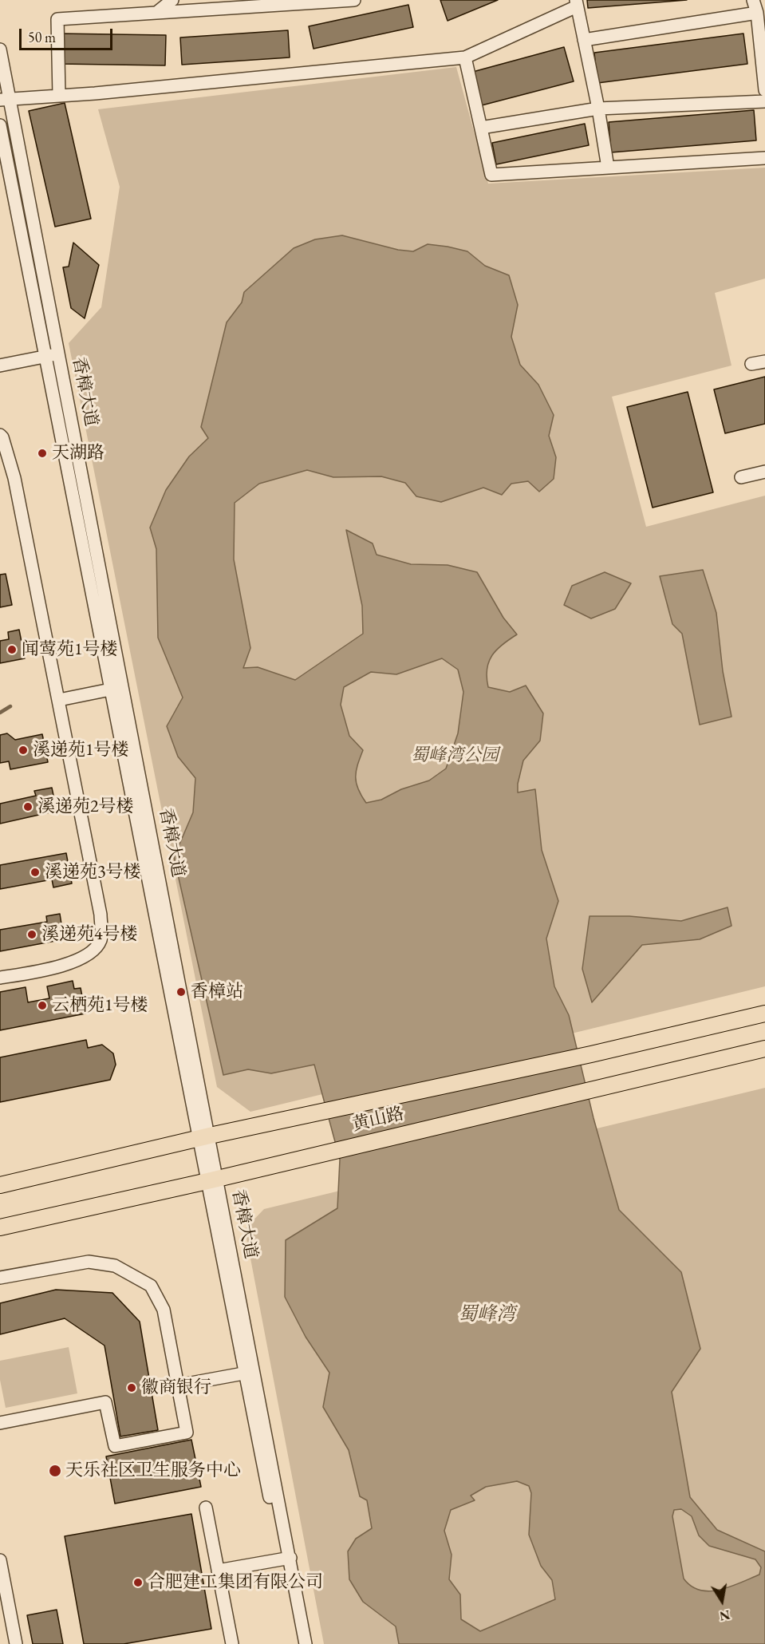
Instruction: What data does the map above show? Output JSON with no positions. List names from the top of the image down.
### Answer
{
  "streets": {
    "main road": ["黄山路"],
    "street": ["香樟大道"]
  },
  "crossings": [
    ["香樟大道", "黄山路"]
  ],
  "water": ["蜀峰湾"],
  "parks": ["蜀峰湾公园"],
  "places": [
    "天湖路",
    "闻莺苑1号楼",
    "溪递苑1号楼",
    "溪递苑2号楼",
    "溪递苑3号楼",
    "溪递苑4号楼",
    "香樟站",
    "云栖苑1号楼",
    "徽商银行",
    "天乐社区卫生服务中心",
    "合肥建工集团有限公司"
  ],
  "scale_bar": "50 m",
  "north": "bottom"
}
